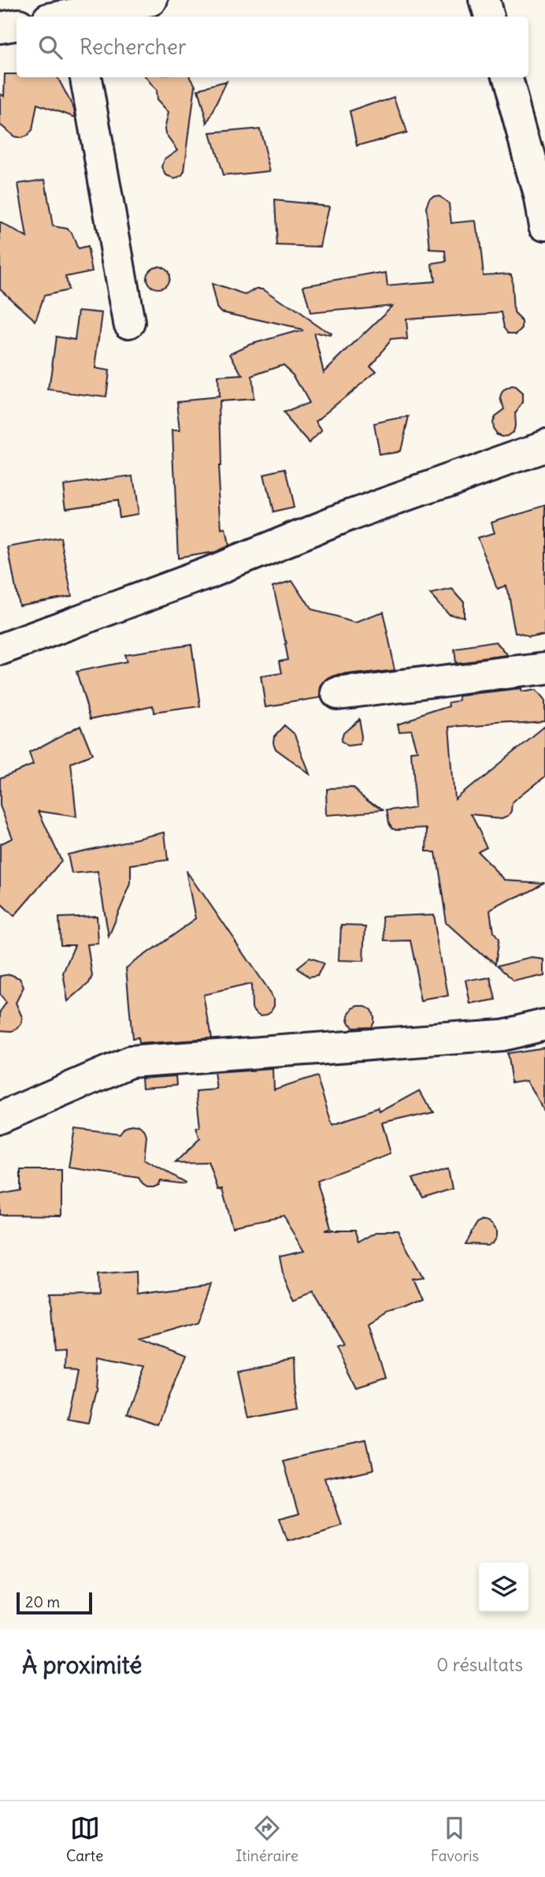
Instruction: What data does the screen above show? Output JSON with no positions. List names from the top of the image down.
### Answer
{
  "scale_bar": "20 m",
  "page": {
    "search": "Rechercher",
    "scale": "20 m",
    "heading": ["À proximité", "0 résultats"],
    "nav": ["Carte", "Itinéraire", "Favoris"]
  }
}
